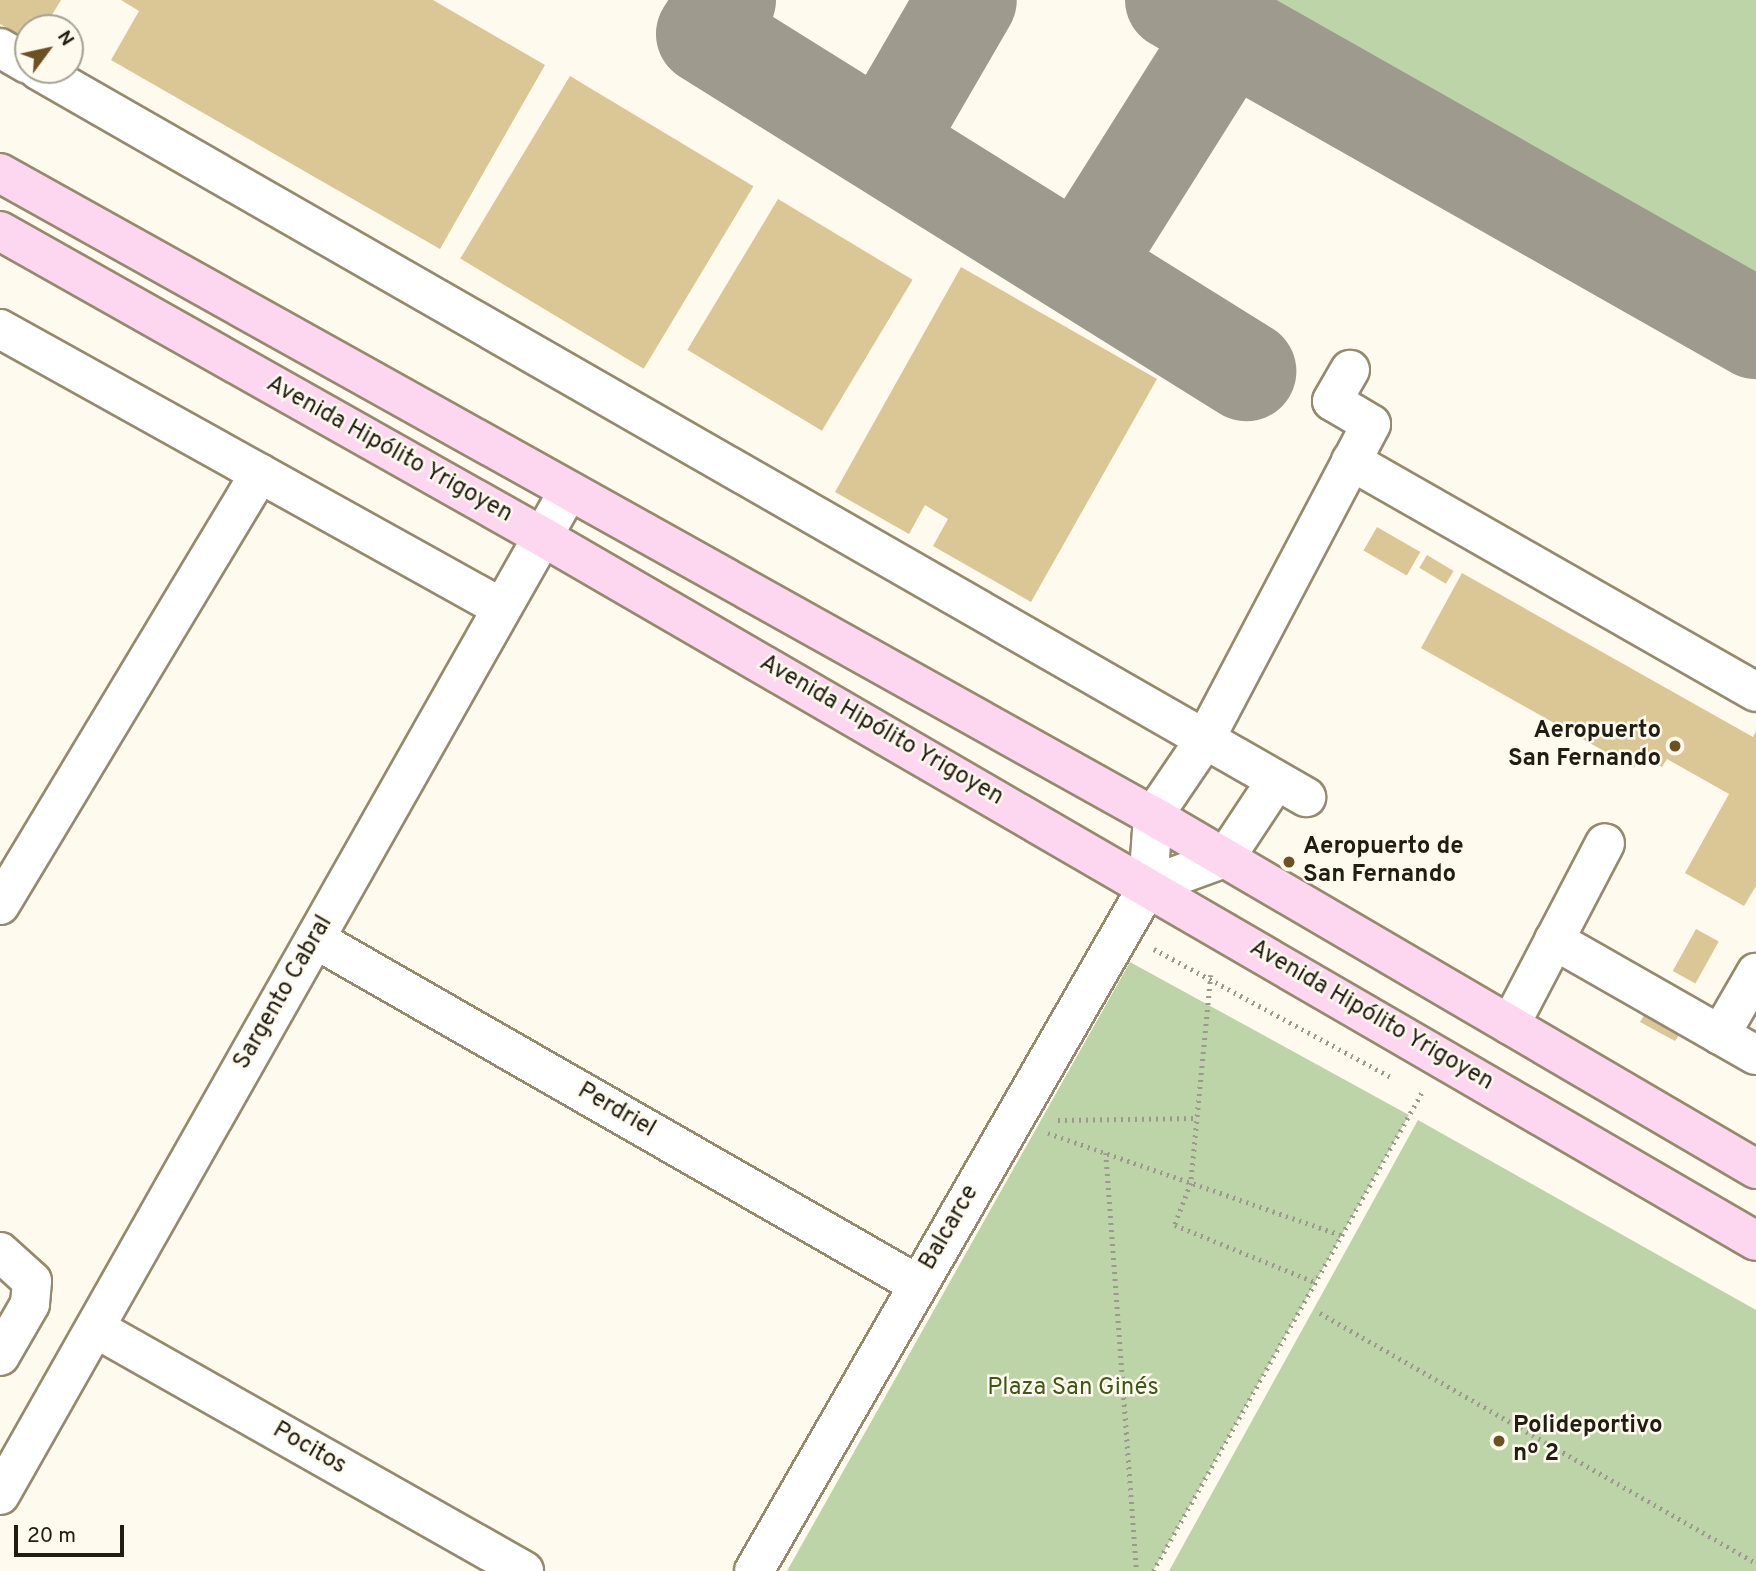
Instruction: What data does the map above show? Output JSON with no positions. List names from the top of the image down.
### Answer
{
  "streets": {
    "main road": ["Avenida Hipólito Yrigoyen"],
    "street": [
      "Sargento Cabral",
      "Perdriel",
      "Balcarce",
      "Pocitos"
    ]
  },
  "crossings": [
    ["Avenida Hipólito Yrigoyen", "Sargento Cabral"],
    ["Avenida Hipólito Yrigoyen", "Balcarce"],
    ["Sargento Cabral", "Perdriel"],
    ["Sargento Cabral", "Pocitos"],
    ["Perdriel", "Balcarce"]
  ],
  "parks": ["Plaza San Ginés"],
  "places": ["Aeropuerto San Fernando", "Aeropuerto de San Fernando", "Polideportivo nº 2"],
  "scale_bar": "20 m",
  "north": "top right"
}
